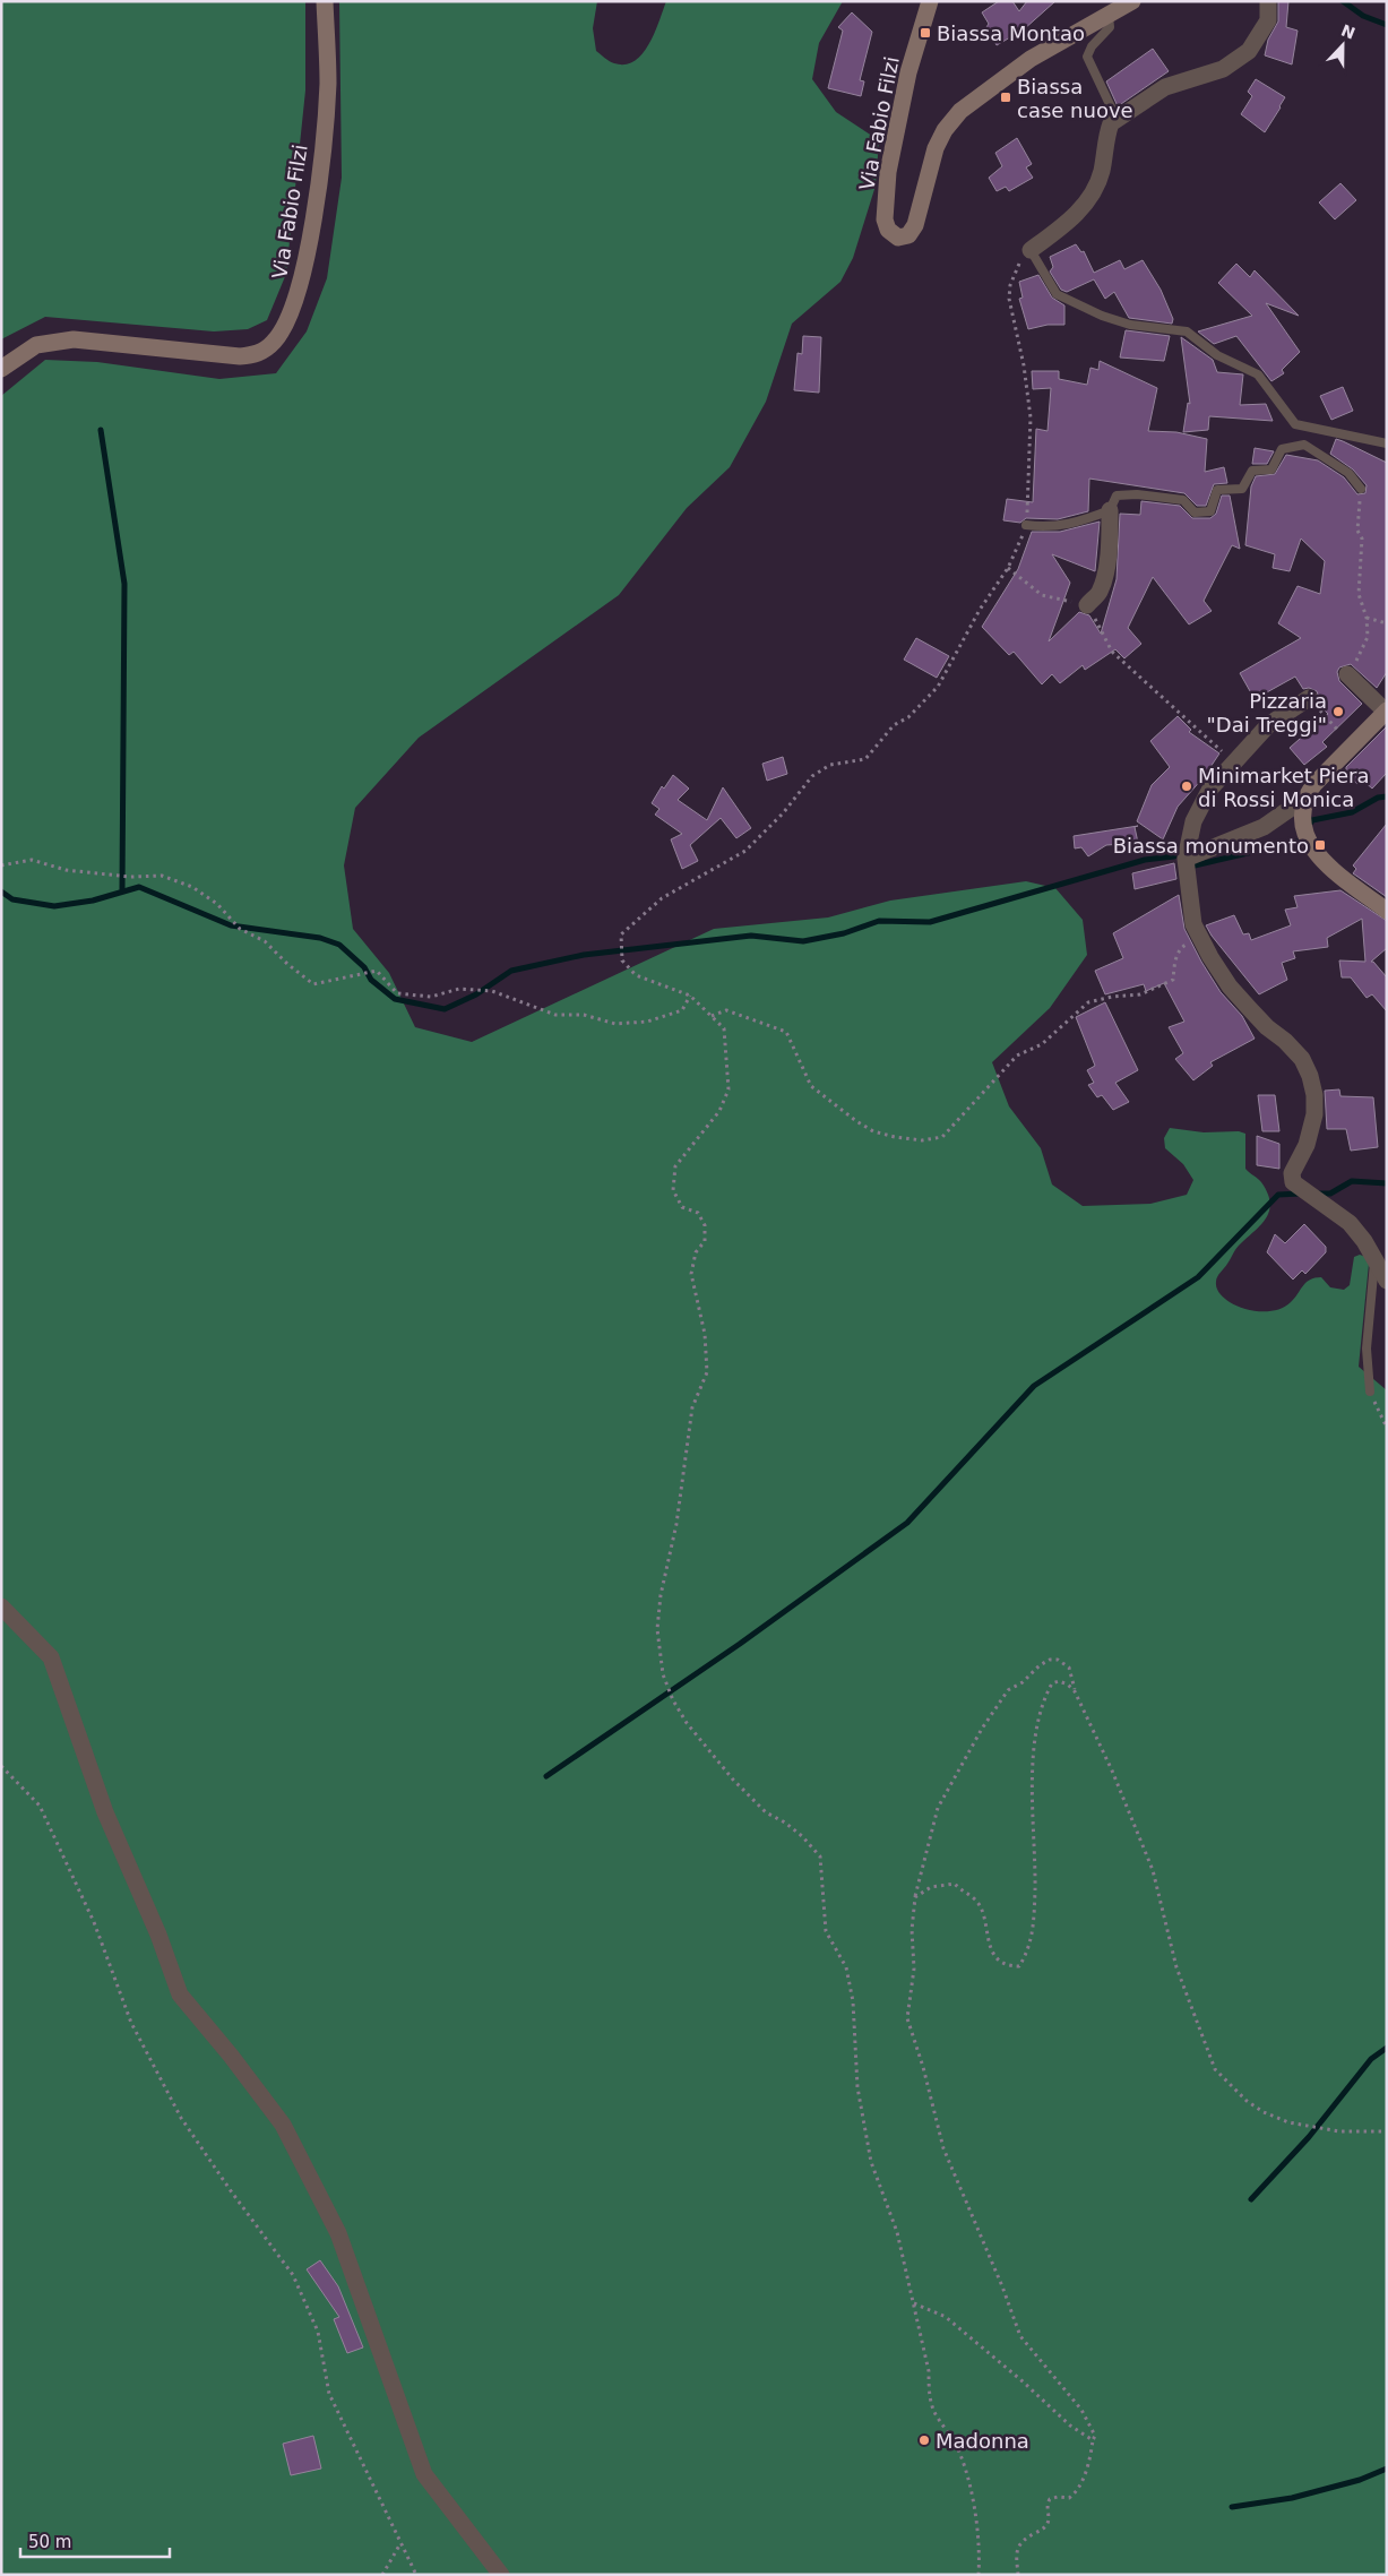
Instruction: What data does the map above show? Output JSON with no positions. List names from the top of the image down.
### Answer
{
  "streets": {
    "street": ["Via Fabio Filzi"]
  },
  "places": {
    "transit": ["Biassa Montao", "Biassa case nuove", "Biassa monumento"],
    "other": ["Pizzaria \"Dai Treggi\"", "Minimarket Piera di Rossi Monica", "Madonna"]
  },
  "scale_bar": "50 m",
  "north": "top"
}
